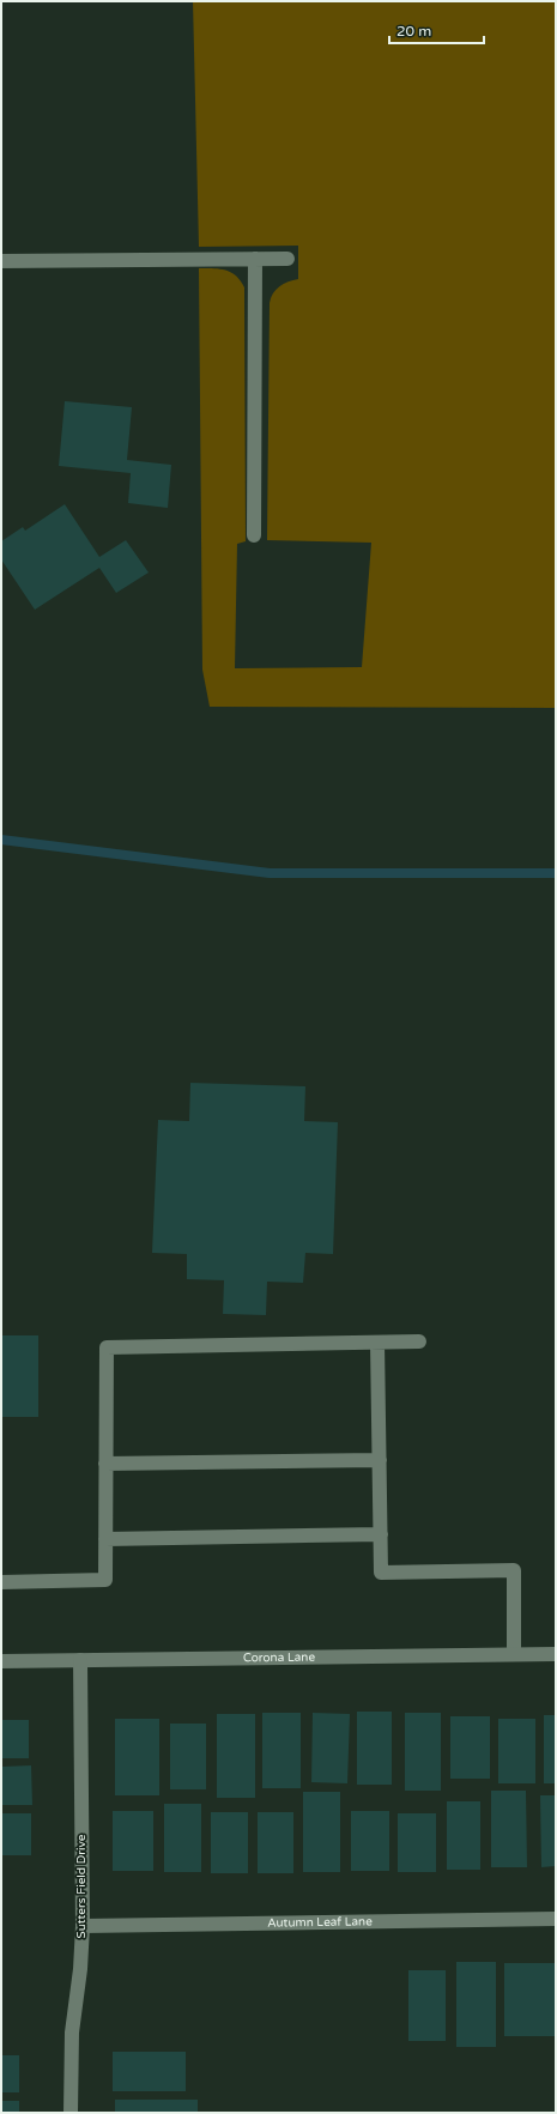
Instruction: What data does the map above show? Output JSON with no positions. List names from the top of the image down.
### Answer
{
  "streets": {
    "street": ["Corona Lane", "Sutters Field Drive", "Autumn Leaf Lane"]
  },
  "crossings": [
    ["Corona Lane", "Sutters Field Drive"],
    ["Sutters Field Drive", "Autumn Leaf Lane"]
  ],
  "scale_bar": "20 m"
}
